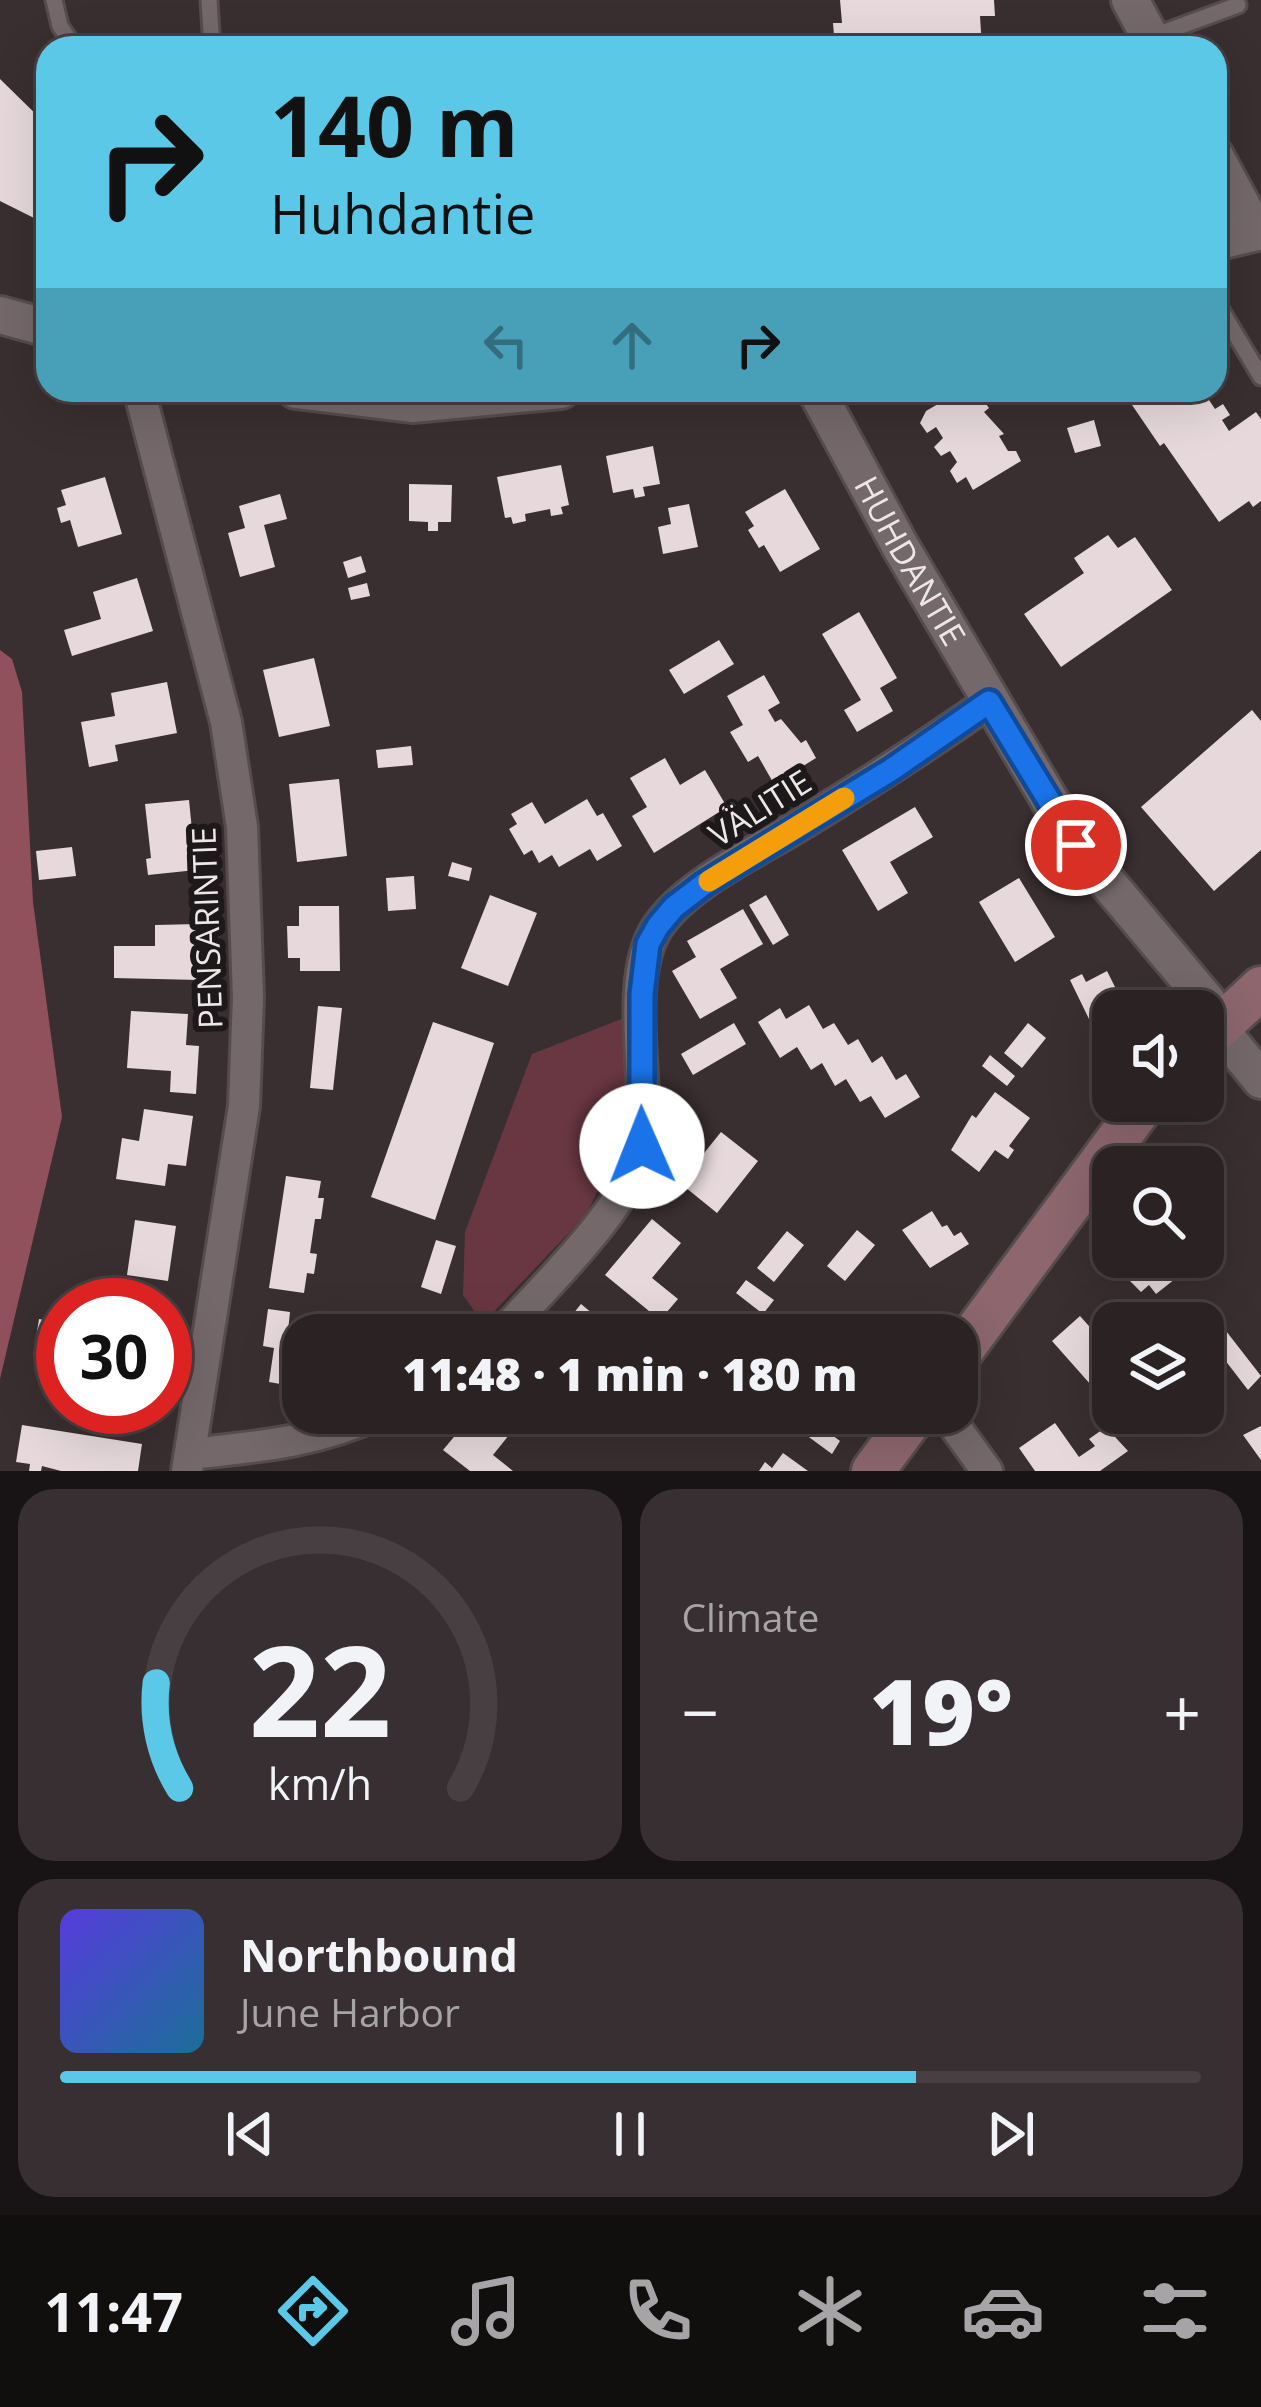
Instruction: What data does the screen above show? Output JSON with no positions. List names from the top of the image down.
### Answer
{
  "streets": {
    "street": ["HUHDANTIE", "VÄLITIE", "PENSARINTIE"]
  },
  "crossings": [
    ["HUHDANTIE", "VÄLITIE"]
  ],
  "page": {
    "turn": ["140 m", "Huhdantie"],
    "limit": "30",
    "trip": "11:48 · 1 min · 180 m",
    "tile": "Climate",
    "heat": ["−", "19°", "+"],
    "song": ["Northbound", "June Harbor"],
    "tabs": "11:47",
    "gauge": ["22", "km/h"]
  }
}
